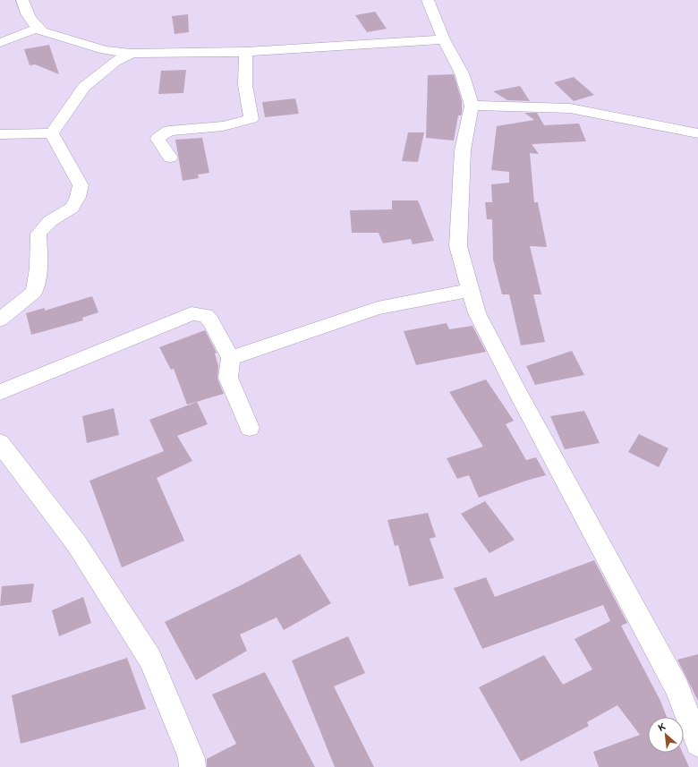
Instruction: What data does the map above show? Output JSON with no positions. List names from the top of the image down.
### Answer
{
  "north": "top left"
}
